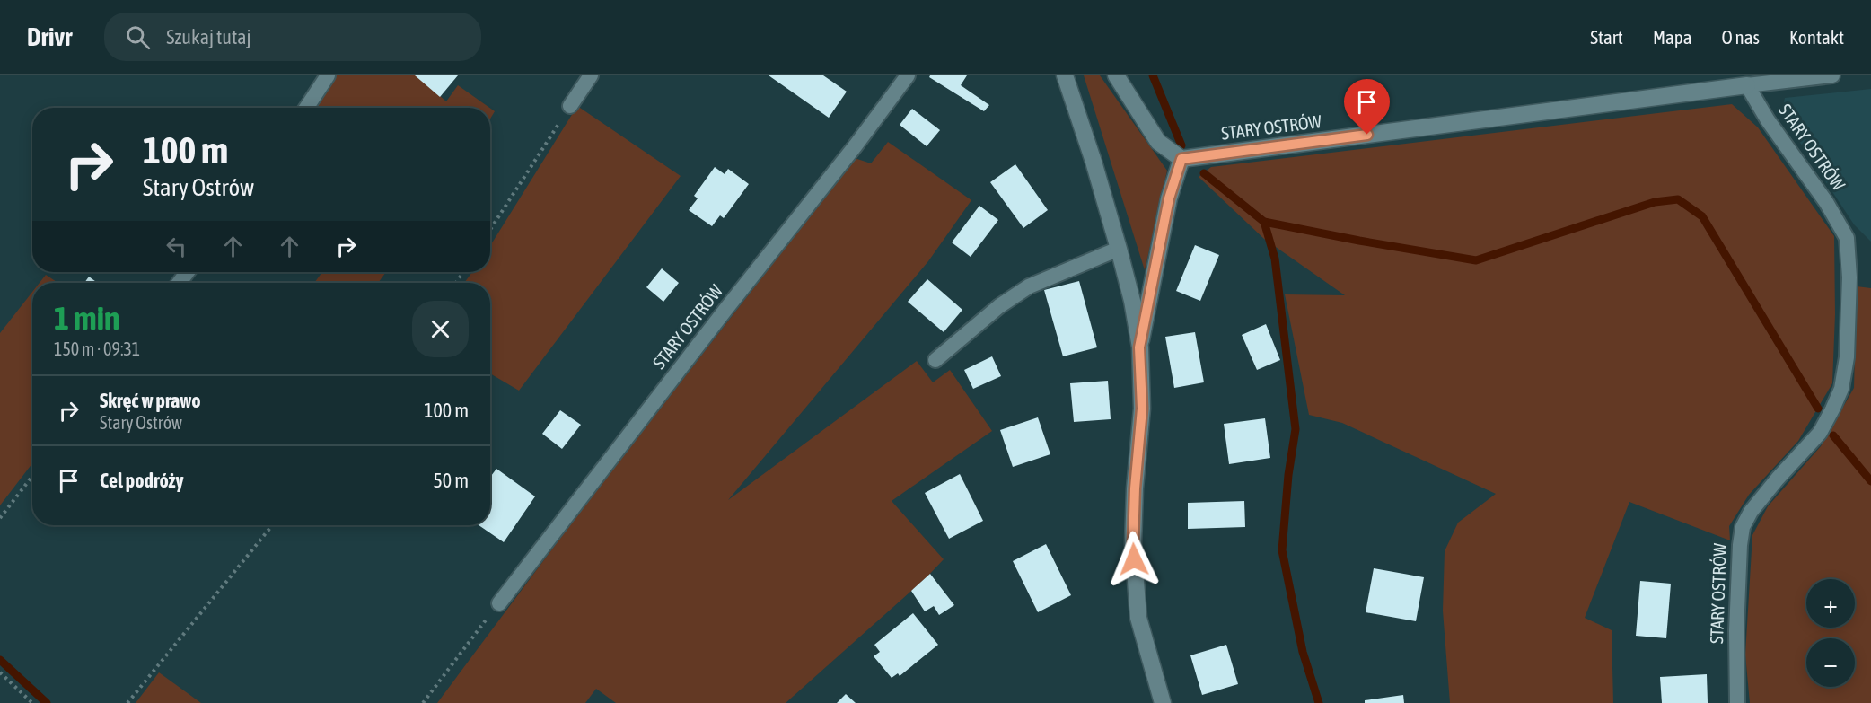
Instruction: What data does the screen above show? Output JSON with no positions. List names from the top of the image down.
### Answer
{
  "streets": {
    "street": ["STARY OSTRÓW"]
  },
  "page": {
    "header": "Drivr",
    "search": "Szukaj tutaj",
    "nav": [
      "Start",
      "Mapa",
      "O nas",
      "Kontakt"
    ],
    "turn": ["100 m", "Stary Ostrów"],
    "heading": ["1 min", "150 m · 09:31"],
    "list": [
      {
        "name": "Skręć w prawo",
        "note": "Stary Ostrów",
        "value": "100 m"
      },
      {
        "name": "Cel podróży",
        "value": "50 m"
      }
    ],
    "map_buttons": ["+", "−"]
  }
}
